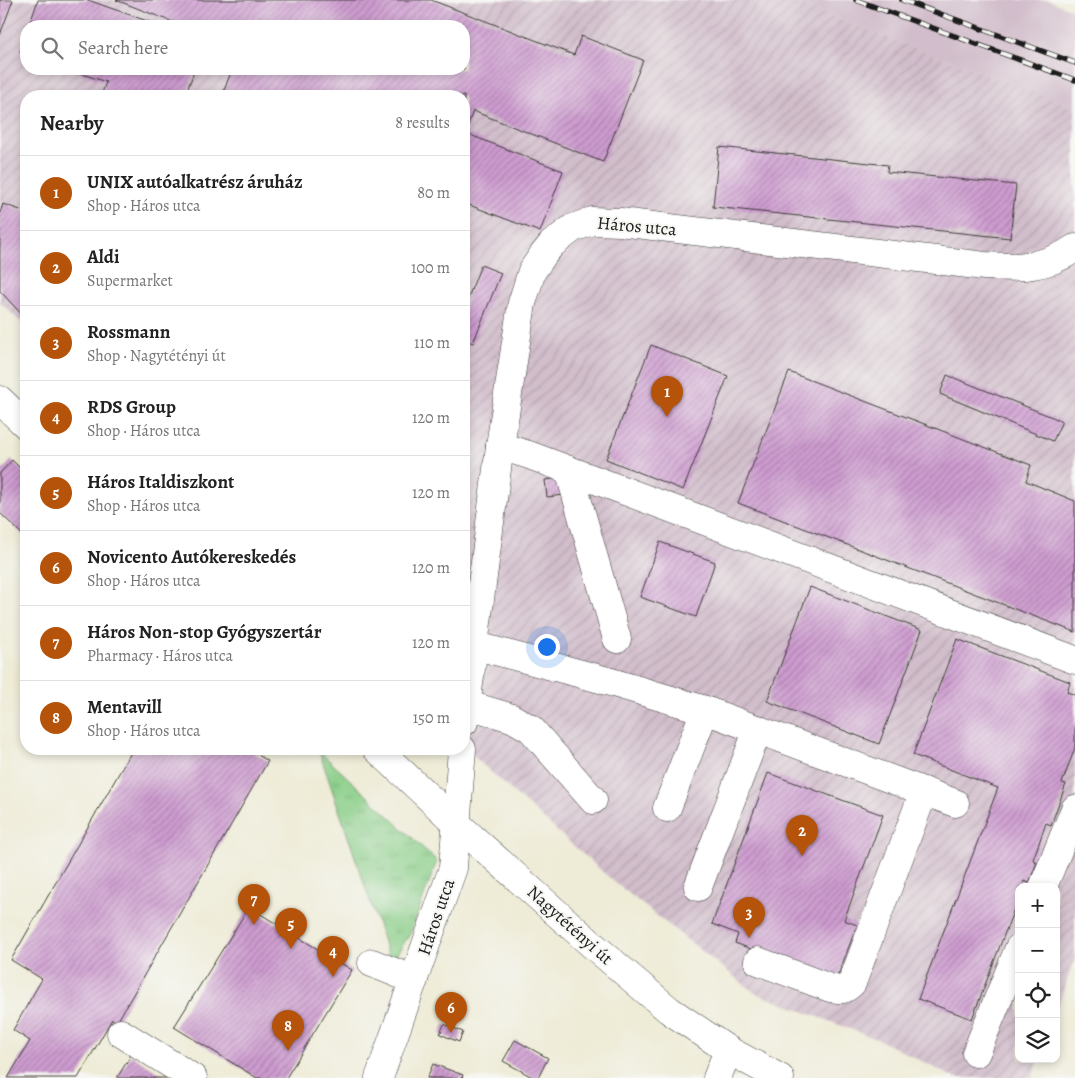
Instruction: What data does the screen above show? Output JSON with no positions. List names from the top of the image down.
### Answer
{
  "streets": {
    "street": ["Háros utca", "Nagytétényi út"]
  },
  "crossings": [
    ["Háros utca", "Nagytétényi út"]
  ],
  "page": {
    "search": "Search here",
    "heading": ["Nearby", "8 results"],
    "list": [
      {
        "mark": "1",
        "name": "UNIX autóalkatrész áruház",
        "note": "Shop · Háros utca",
        "value": "80 m"
      },
      {
        "mark": "2",
        "name": "Aldi",
        "note": "Supermarket",
        "value": "100 m"
      },
      {
        "mark": "3",
        "name": "Rossmann",
        "note": "Shop · Nagytétényi út",
        "value": "110 m"
      },
      {
        "mark": "4",
        "name": "RDS Group",
        "note": "Shop · Háros utca",
        "value": "120 m"
      },
      {
        "mark": "5",
        "name": "Háros Italdiszkont",
        "note": "Shop · Háros utca",
        "value": "120 m"
      },
      {
        "mark": "6",
        "name": "Novicento Autókereskedés",
        "note": "Shop · Háros utca",
        "value": "120 m"
      },
      {
        "mark": "7",
        "name": "Háros Non-stop Gyógyszertár",
        "note": "Pharmacy · Háros utca",
        "value": "120 m"
      },
      {
        "mark": "8",
        "name": "Mentavill",
        "note": "Shop · Háros utca",
        "value": "150 m"
      }
    ],
    "pins": [
      "1",
      "2",
      "7",
      "3",
      "5",
      "4",
      "6",
      "8"
    ],
    "map_buttons": ["+", "−"]
  }
}
